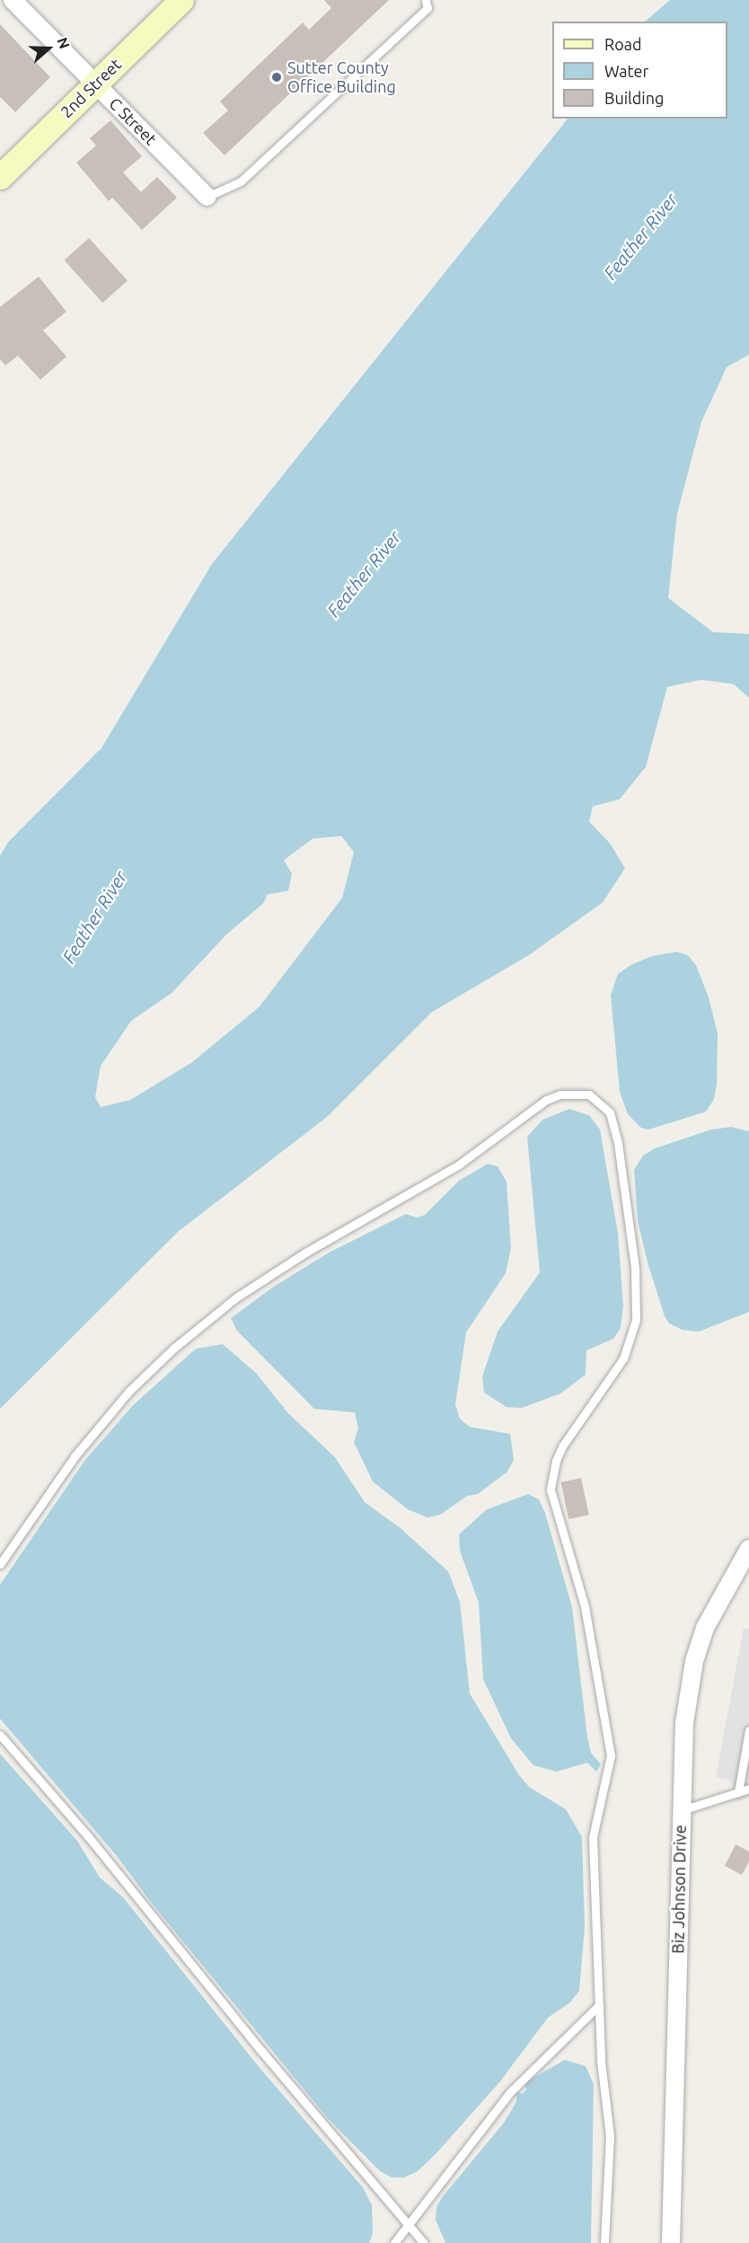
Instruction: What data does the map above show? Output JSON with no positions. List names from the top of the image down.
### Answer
{
  "streets": {
    "main road": ["2nd Street"],
    "street": ["C Street", "Biz Johnson Drive"]
  },
  "crossings": [
    ["2nd Street", "C Street"]
  ],
  "water": ["Feather River"],
  "places": ["Sutter County Office Building"],
  "legend": ["Road", "Water", "Building"],
  "north": "right"
}
